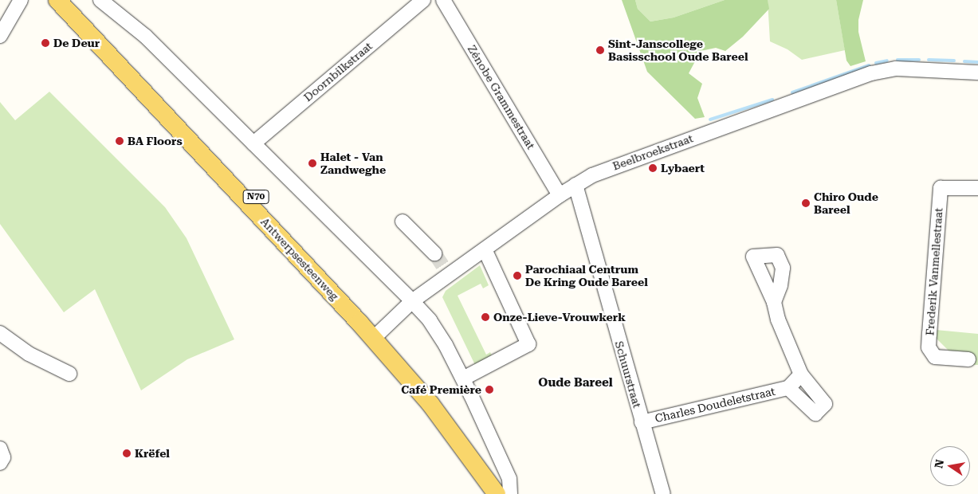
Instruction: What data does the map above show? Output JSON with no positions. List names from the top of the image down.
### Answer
{
  "streets": {
    "main road": ["N70", "Antwerpsesteenweg"],
    "street": [
      "Doornbilkstraat",
      "Zénobe Grammestraat",
      "Beelbroekstraat",
      "Frederik Vanmellestraat",
      "Schuurstraat",
      "Charles Doudeletstraat"
    ]
  },
  "crossings": [
    ["Doornbilkstraat", "Antwerpsesteenweg"],
    ["Zénobe Grammestraat", "Beelbroekstraat"],
    ["Beelbroekstraat", "Antwerpsesteenweg"],
    ["Beelbroekstraat", "Schuurstraat"],
    ["Schuurstraat", "Charles Doudeletstraat"]
  ],
  "districts": ["Oude Bareel"],
  "places": [
    "De Deur",
    "Sint-Janscollege Basisschool Oude Bareel",
    "BA Floors",
    "Halet - Van Zandweghe",
    "Lybaert",
    "Chiro Oude Bareel",
    "Parochiaal Centrum De Kring Oude Bareel",
    "Onze-Lieve-Vrouwkerk",
    "Café Première",
    "Krëfel"
  ],
  "north": "left"
}
